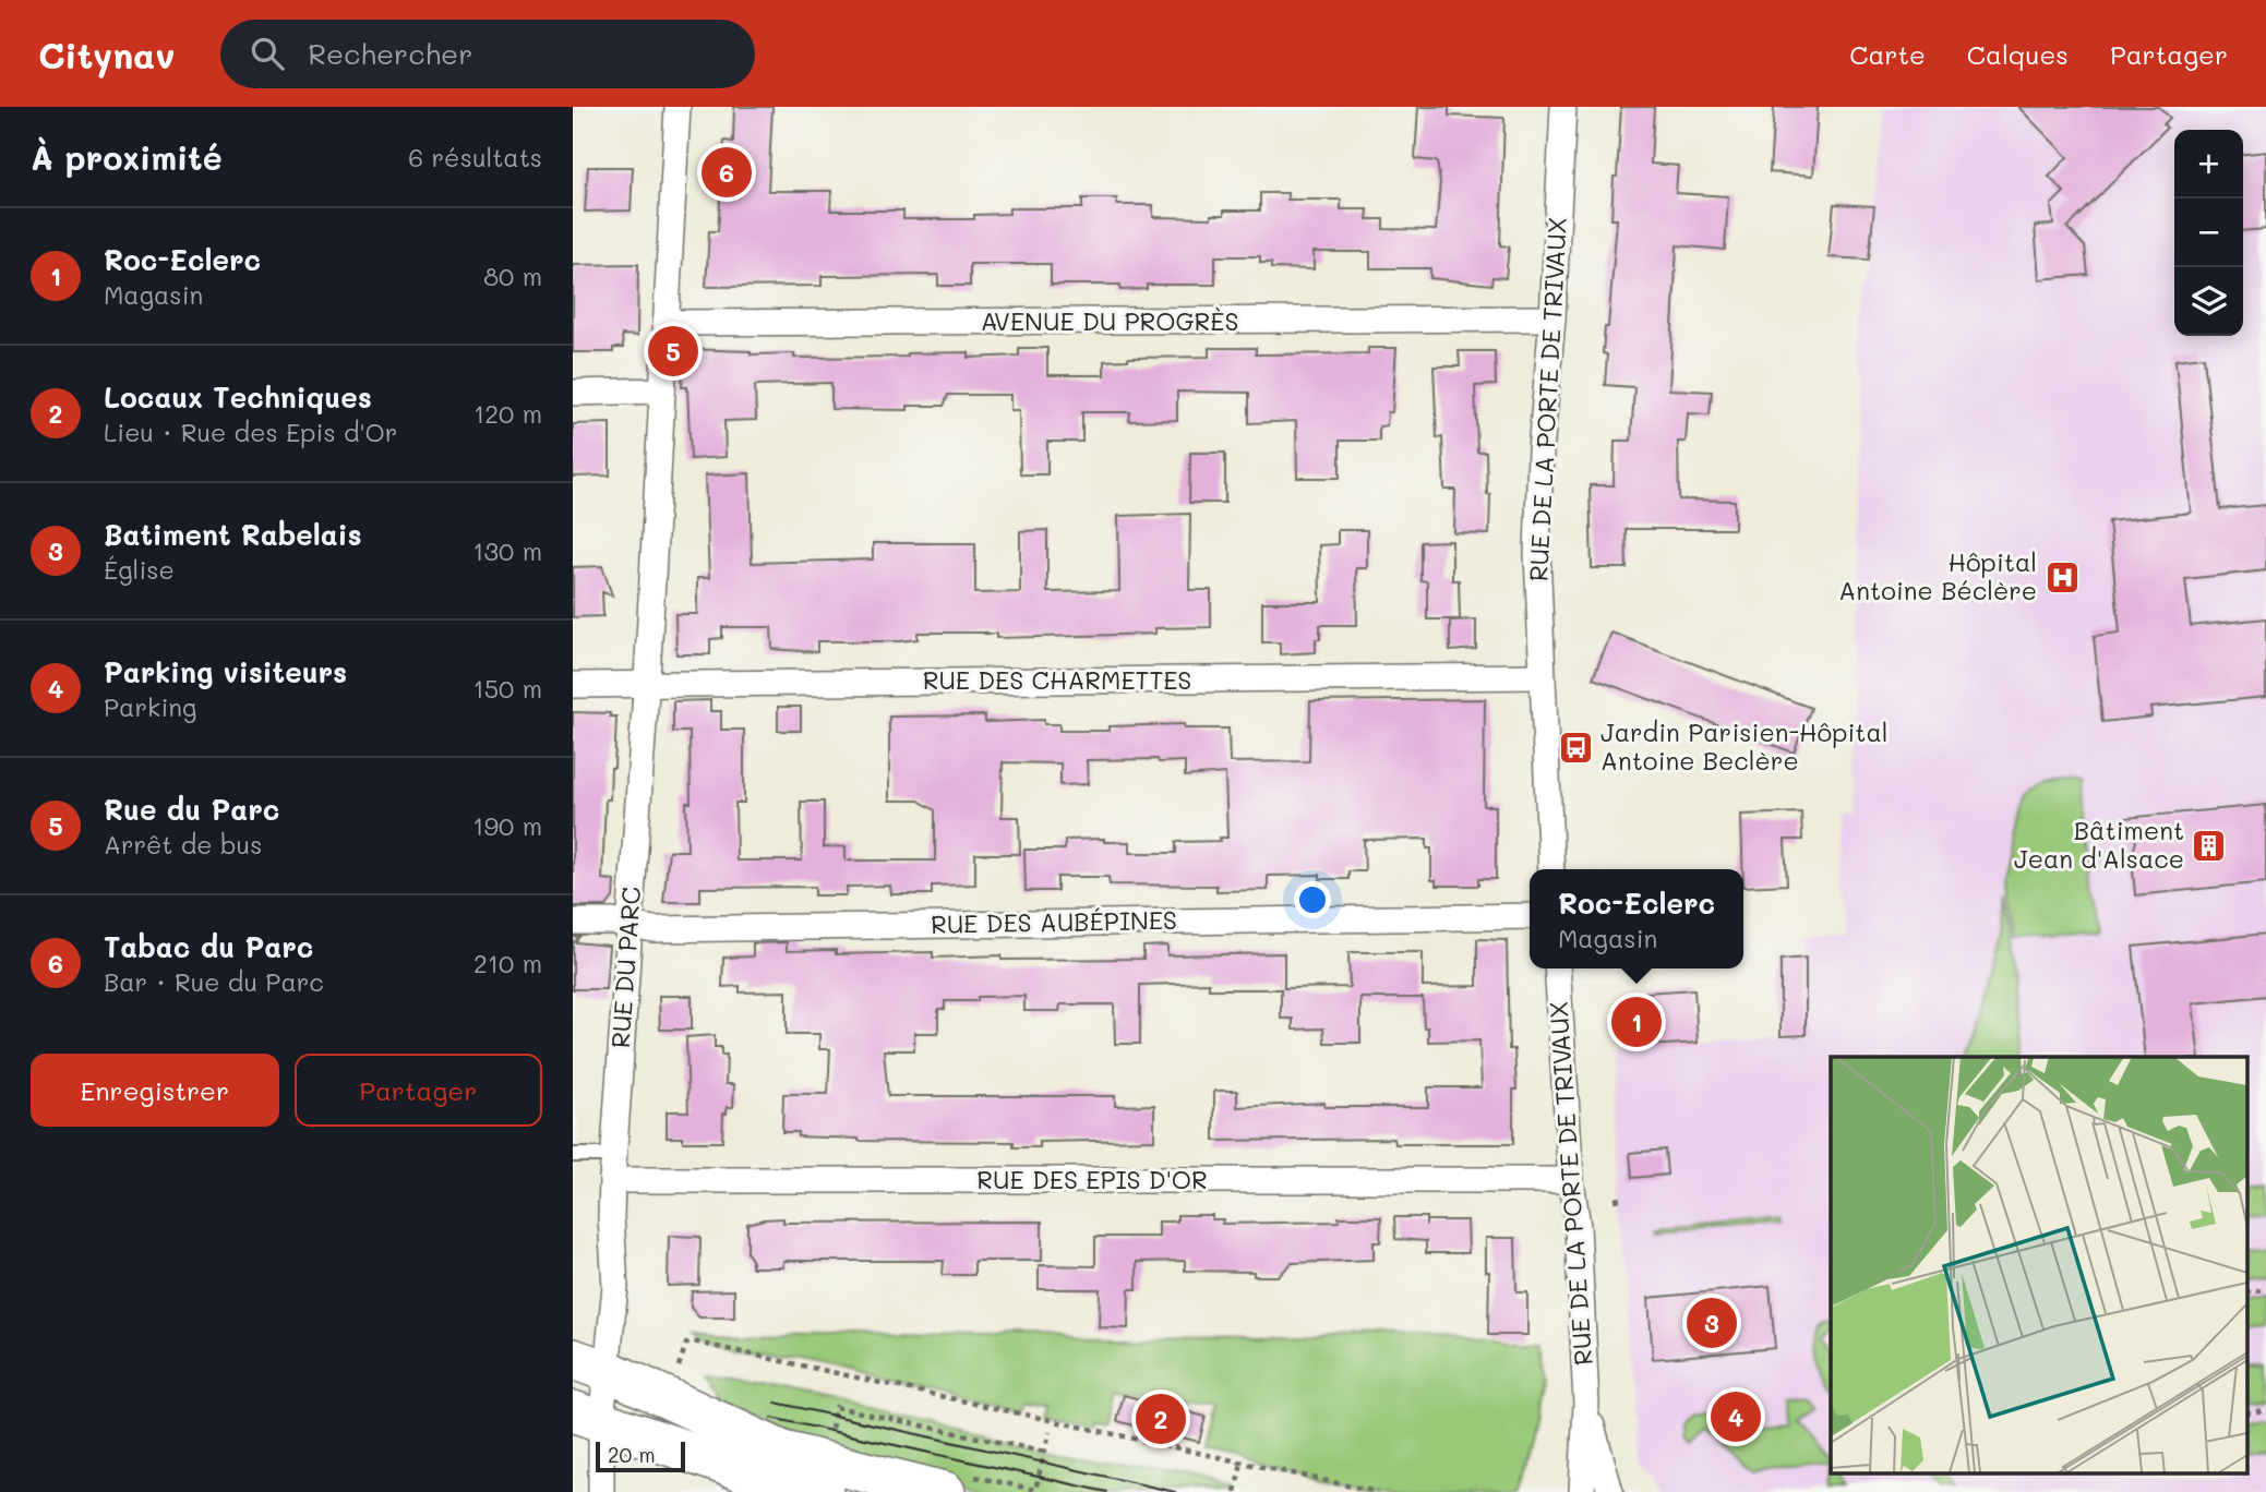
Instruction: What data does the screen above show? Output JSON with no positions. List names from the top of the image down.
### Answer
{
  "streets": {
    "street": [
      "AVENUE DU PROGRÈS",
      "RUE DE LA PORTE DE TRIVAUX",
      "RUE DES CHARMETTES",
      "RUE DES AUBÉPINES",
      "RUE DU PARC",
      "RUE DES EPIS D'OR"
    ]
  },
  "crossings": [
    ["AVENUE DU PROGRÈS", "RUE DE LA PORTE DE TRIVAUX"],
    ["AVENUE DU PROGRÈS", "RUE DU PARC"],
    ["RUE DE LA PORTE DE TRIVAUX", "RUE DES CHARMETTES"],
    ["RUE DE LA PORTE DE TRIVAUX", "RUE DES EPIS D'OR"],
    ["RUE DES CHARMETTES", "RUE DU PARC"],
    ["RUE DES AUBÉPINES", "RUE DU PARC"],
    ["RUE DU PARC", "RUE DES EPIS D'OR"]
  ],
  "places": {
    "hospital": ["Hôpital Antoine Béclère"],
    "bus stop": ["Jardin Parisien-Hôpital Antoine Beclère"],
    "building": ["Bâtiment Jean d'Alsace"]
  },
  "scale_bar": "20 m",
  "page": {
    "header": "Citynav",
    "search": "Rechercher",
    "nav": ["Carte", "Calques", "Partager"],
    "heading": ["À proximité", "6 résultats"],
    "map_buttons": ["+", "−"],
    "pins": [
      "6",
      "5",
      "1",
      "3",
      "4",
      "2"
    ],
    "list": [
      {
        "mark": "1",
        "name": "Roc-Eclerc",
        "note": "Magasin",
        "value": "80 m"
      },
      {
        "mark": "2",
        "name": "Locaux Techniques",
        "note": "Lieu · Rue des Epis d'Or",
        "value": "120 m"
      },
      {
        "mark": "3",
        "name": "Batiment Rabelais",
        "note": "Église",
        "value": "130 m"
      },
      {
        "mark": "4",
        "name": "Parking visiteurs",
        "note": "Parking",
        "value": "150 m"
      },
      {
        "mark": "5",
        "name": "Rue du Parc",
        "note": "Arrêt de bus",
        "value": "190 m"
      },
      {
        "mark": "6",
        "name": "Tabac du Parc",
        "note": "Bar · Rue du Parc",
        "value": "210 m"
      }
    ],
    "popup": ["Roc-Eclerc", "Magasin"],
    "buttons": ["Enregistrer", "Partager"],
    "scale": "20 m"
  }
}
